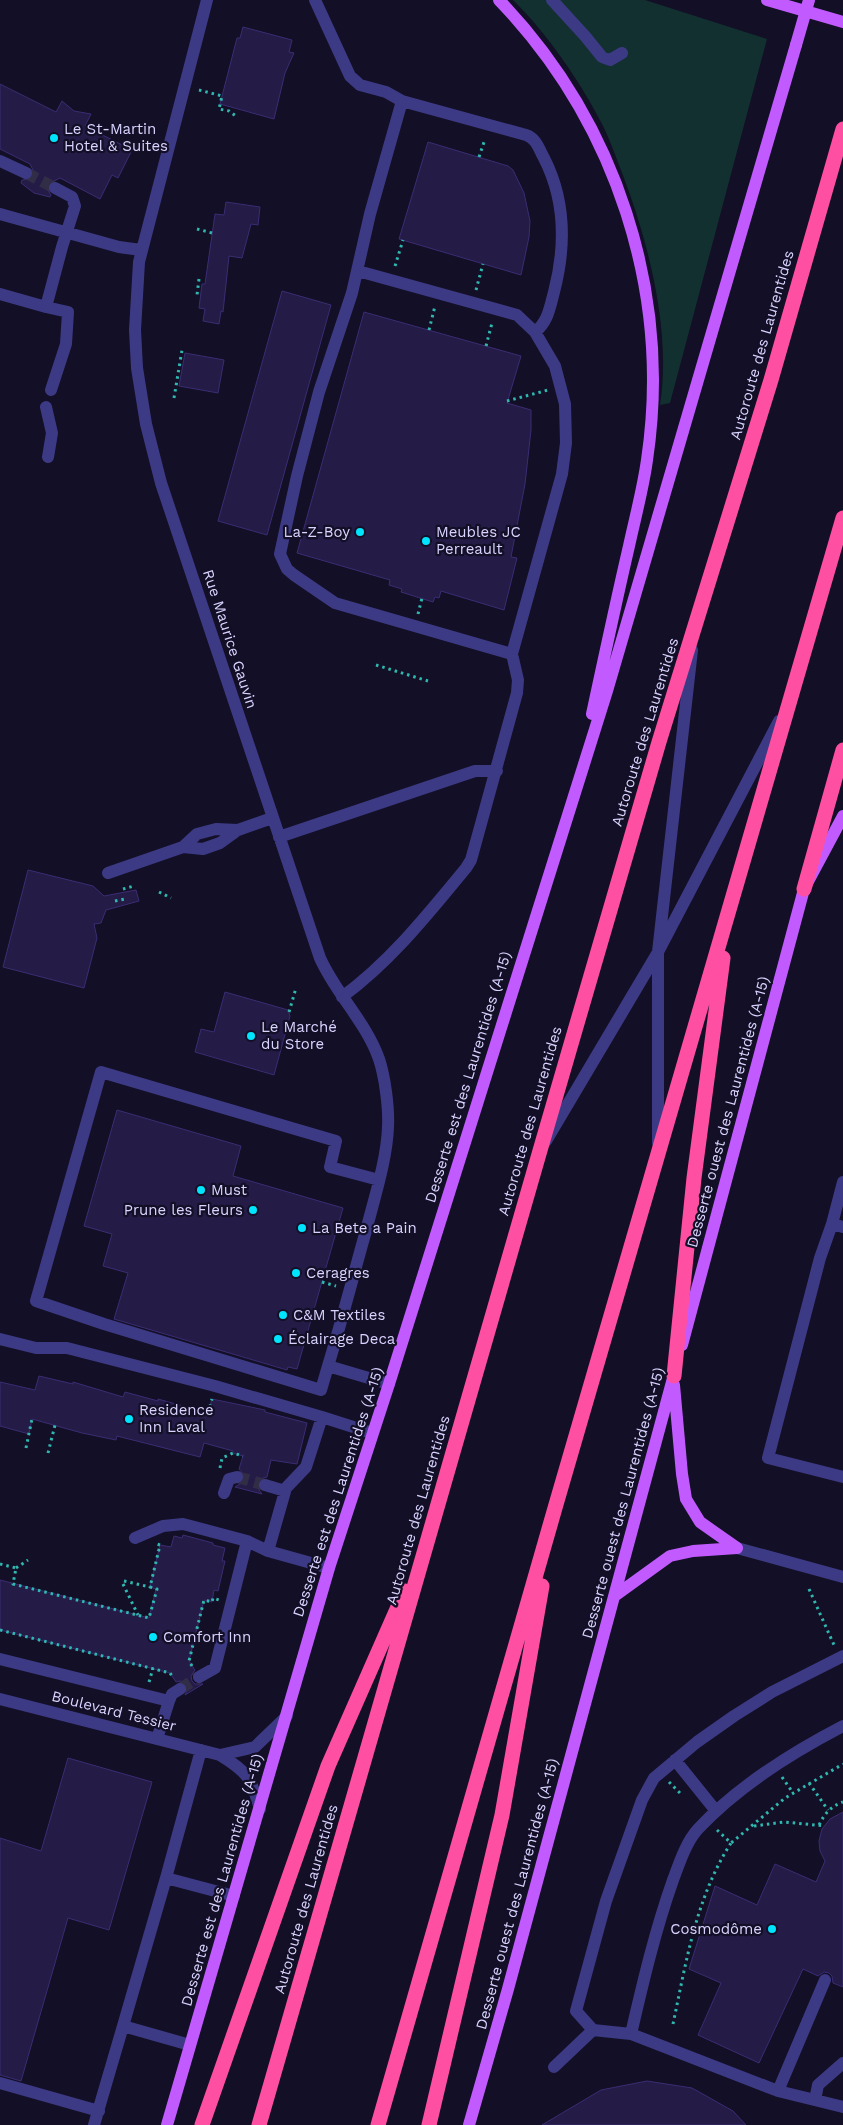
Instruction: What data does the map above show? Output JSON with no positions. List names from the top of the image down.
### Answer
{
  "streets": {
    "highway": ["Autoroute des Laurentides"],
    "main road": ["Desserte est des Laurentides (A-15)", "Desserte ouest des Laurentides (A-15)"],
    "street": ["Rue Maurice Gauvin", "Boulevard Tessier"]
  },
  "crossings": [
    ["Desserte est des Laurentides (A-15)", "Boulevard Tessier"]
  ],
  "places": [
    "Le St-Martin Hotel & Suites",
    "La-Z-Boy",
    "Meubles JC Perreault",
    "Le Marché du Store",
    "Must",
    "Prune les Fleurs",
    "La Bete a Pain",
    "Ceragres",
    "C&M Textiles",
    "Éclairage Deca",
    "Residence Inn Laval",
    "Comfort Inn",
    "Cosmodôme"
  ]
}
